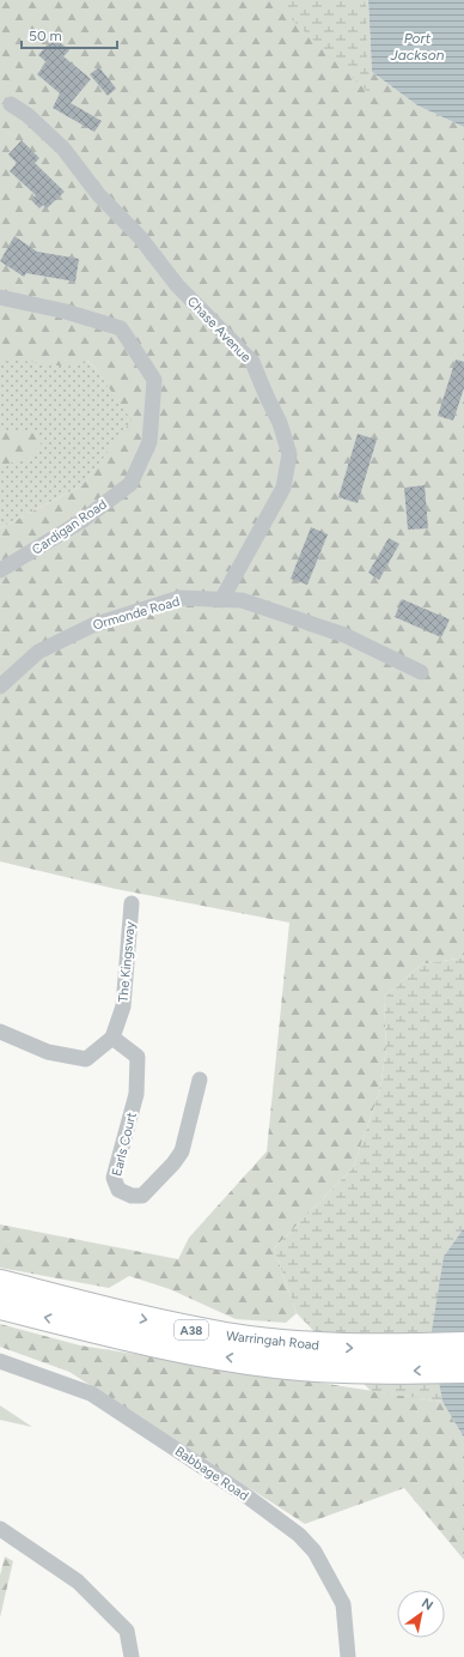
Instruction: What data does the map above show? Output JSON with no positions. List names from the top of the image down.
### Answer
{
  "streets": {
    "highway": ["A38", "Warringah Road"],
    "street": [
      "Chase Avenue",
      "Cardigan Road",
      "Ormonde Road",
      "The Kingsway",
      "Earls Court",
      "Babbage Road"
    ]
  },
  "crossings": [
    ["Chase Avenue", "Ormonde Road"],
    ["The Kingsway", "Earls Court"]
  ],
  "water": ["Port Jackson"],
  "scale_bar": "50 m",
  "north": "top right"
}
